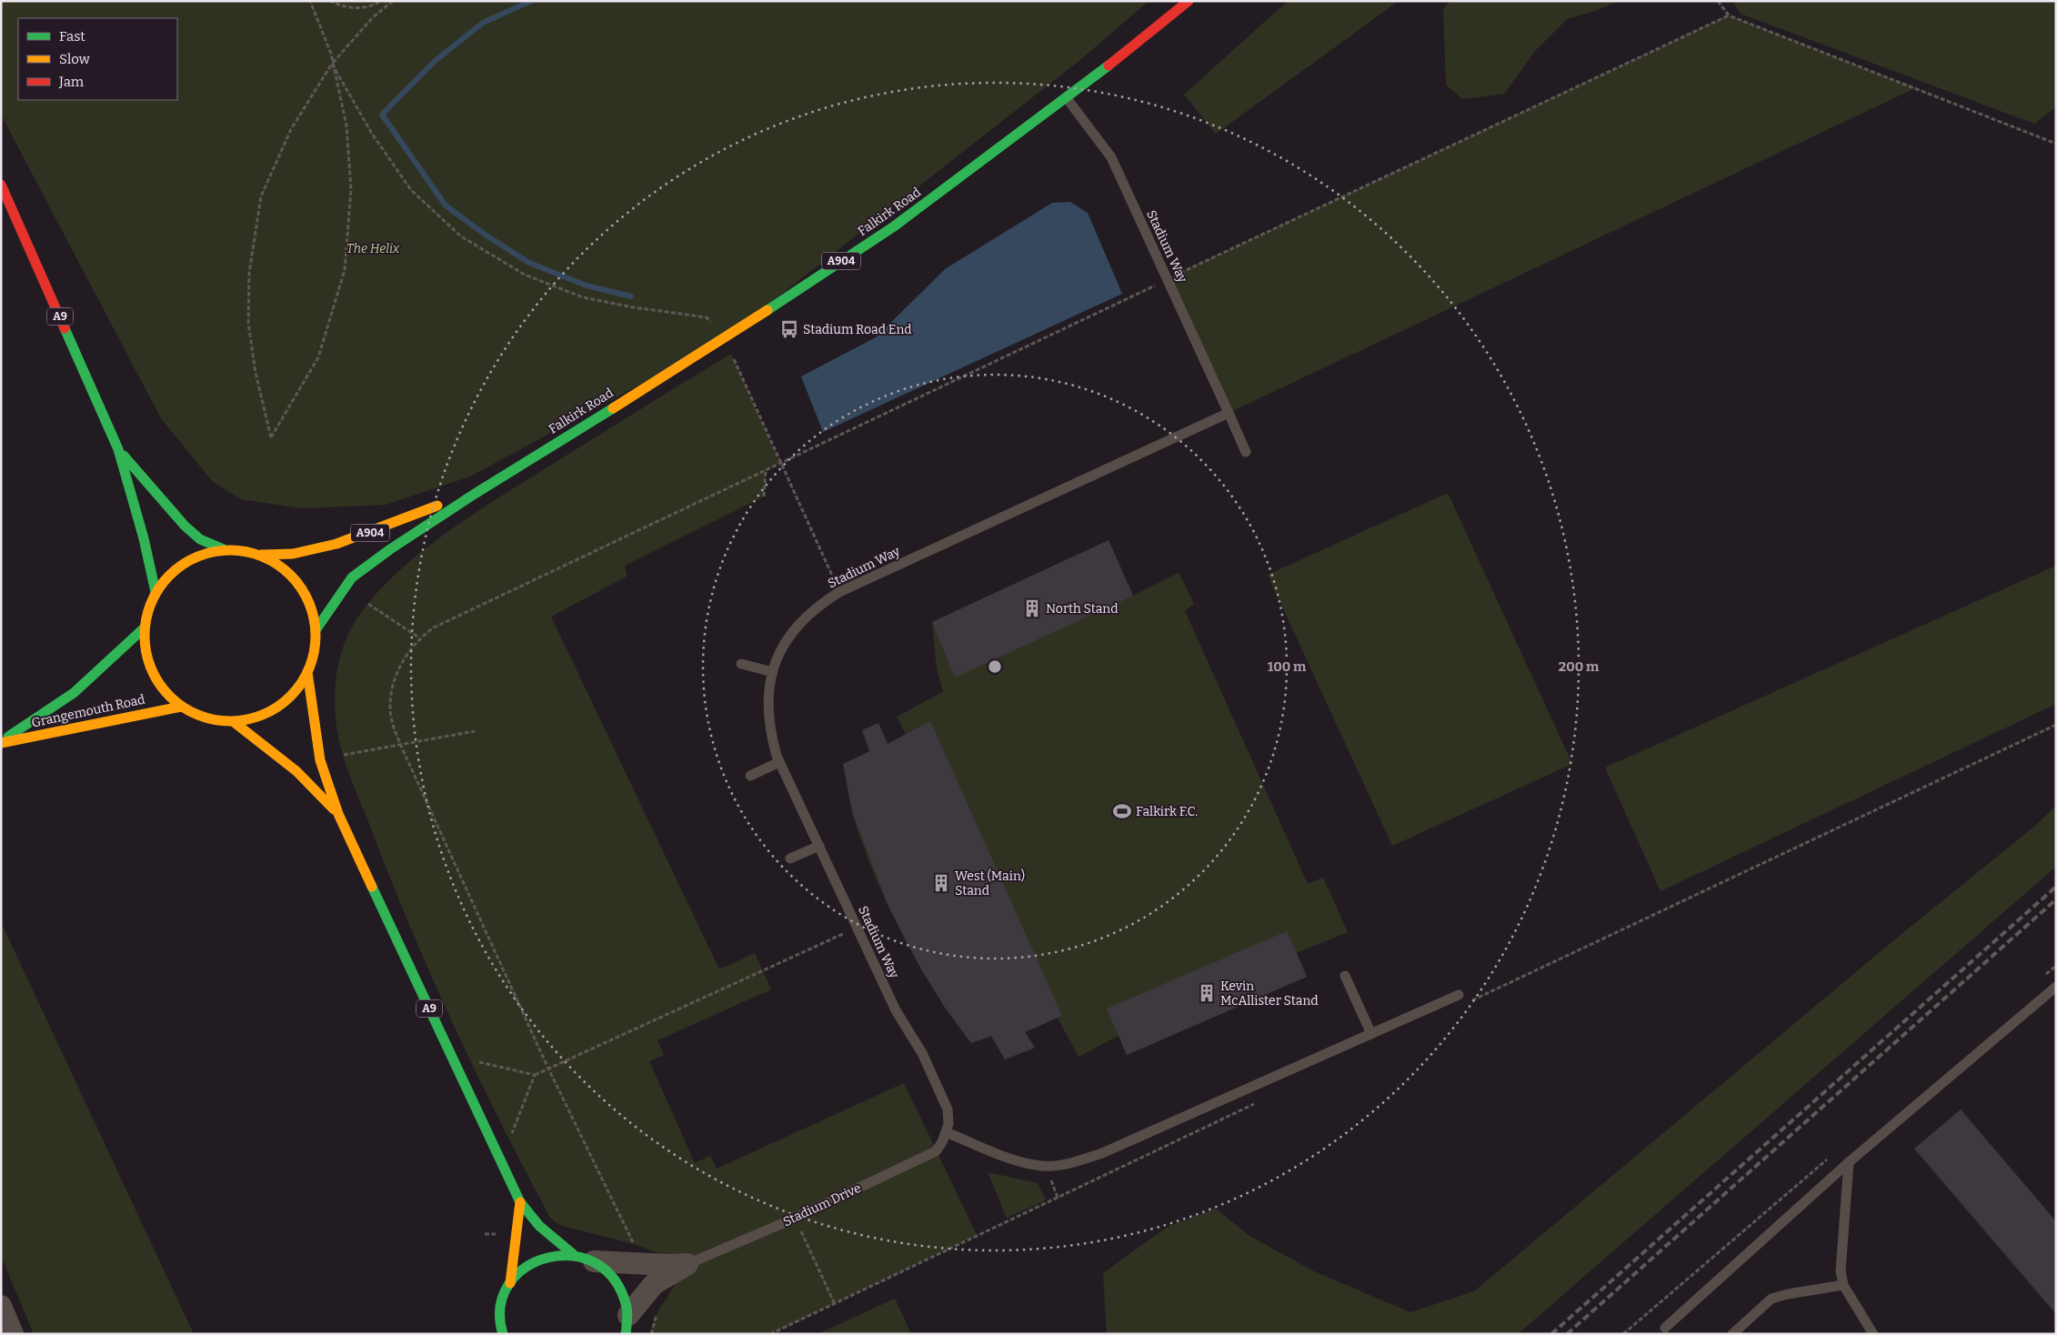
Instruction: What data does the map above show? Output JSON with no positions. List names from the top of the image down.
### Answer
{
  "streets": {
    "main road": [
      "Falkirk Road",
      "A904",
      "A9",
      "Grangemouth Road"
    ],
    "street": ["Stadium Drive"],
    "lane": ["Stadium Way"]
  },
  "crossings": [
    ["Falkirk Road", "Stadium Way"],
    ["Stadium Way", "Stadium Drive"]
  ],
  "parks": ["The Helix"],
  "places": {
    "bus stop": ["Stadium Road End"],
    "building": ["North Stand", "West (Main) Stand", "Kevin McAllister Stand"],
    "sports": ["Falkirk F.C."]
  },
  "legend": ["Fast", "Slow", "Jam"],
  "rings": ["100 m", "200 m"]
}
